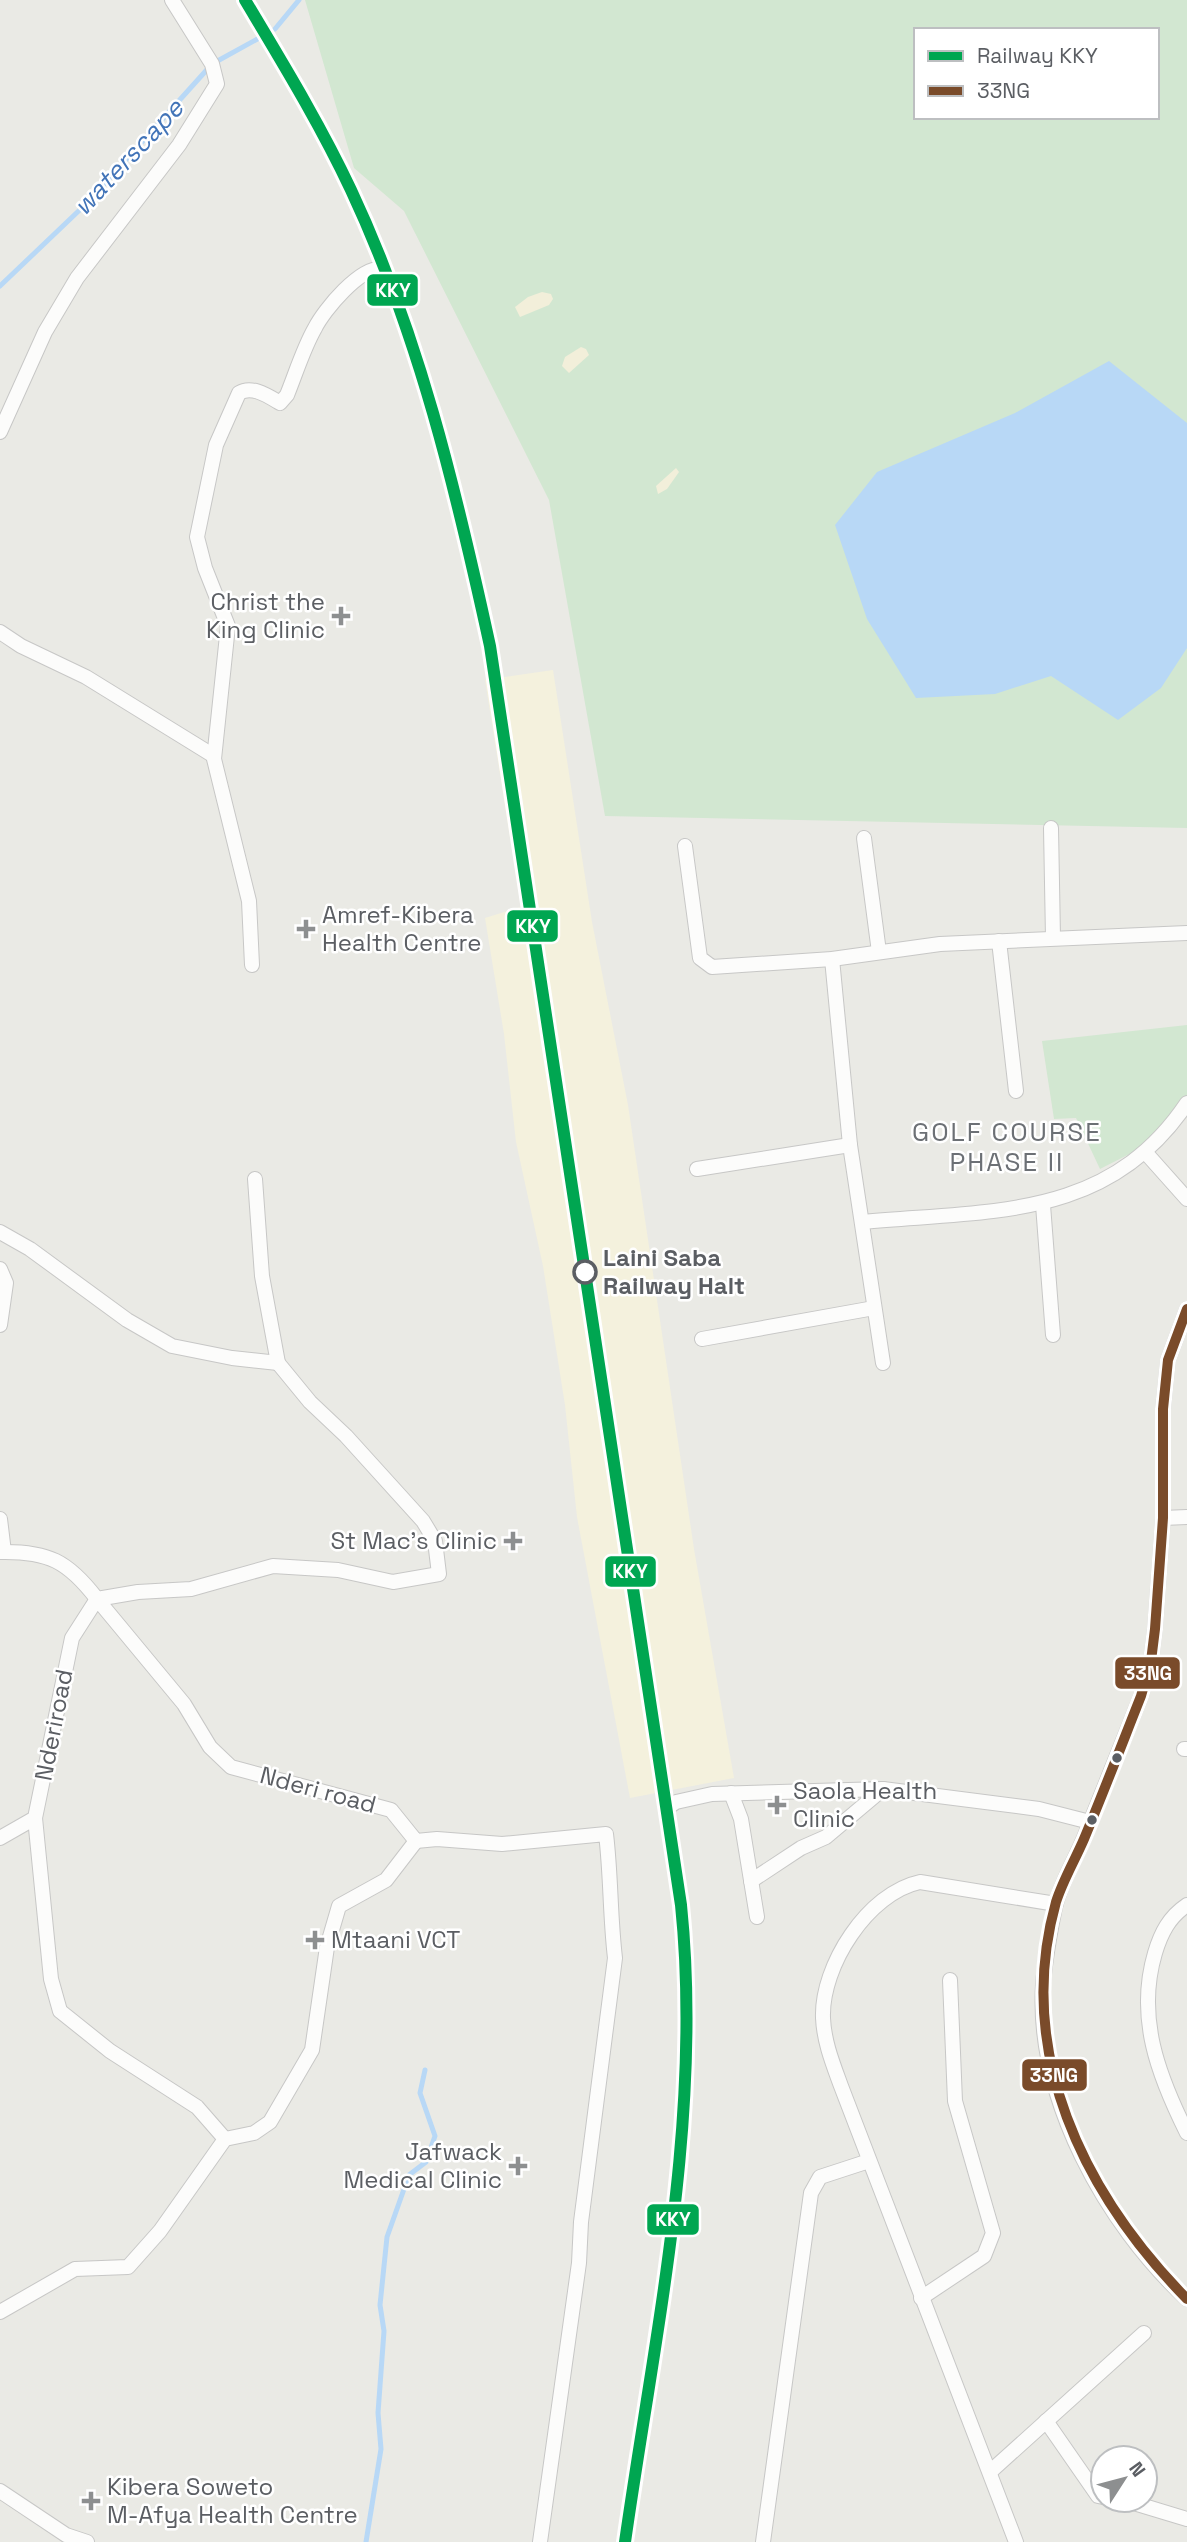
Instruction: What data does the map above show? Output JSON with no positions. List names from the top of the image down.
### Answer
{
  "streets": {
    "street": ["Nderiroad", "Nderi road"]
  },
  "crossings": [
    ["Nderiroad", "Nderi road"]
  ],
  "districts": ["GOLF COURSE PHASE II"],
  "water": ["waterscape"],
  "places": {
    "health": [
      "Christ the King Clinic",
      "Amref-Kibera Health Centre",
      "St Mac's Clinic",
      "Saola Health Clinic",
      "Mtaani VCT",
      "Jafwack Medical Clinic",
      "Kibera Soweto M-Afya Health Centre"
    ],
    "other": ["Laini Saba Railway Halt"]
  },
  "lines": ["rail line KKY", "transit line 33NG"],
  "legend": ["Railway KKY", "33NG"],
  "north": "top right"
}
